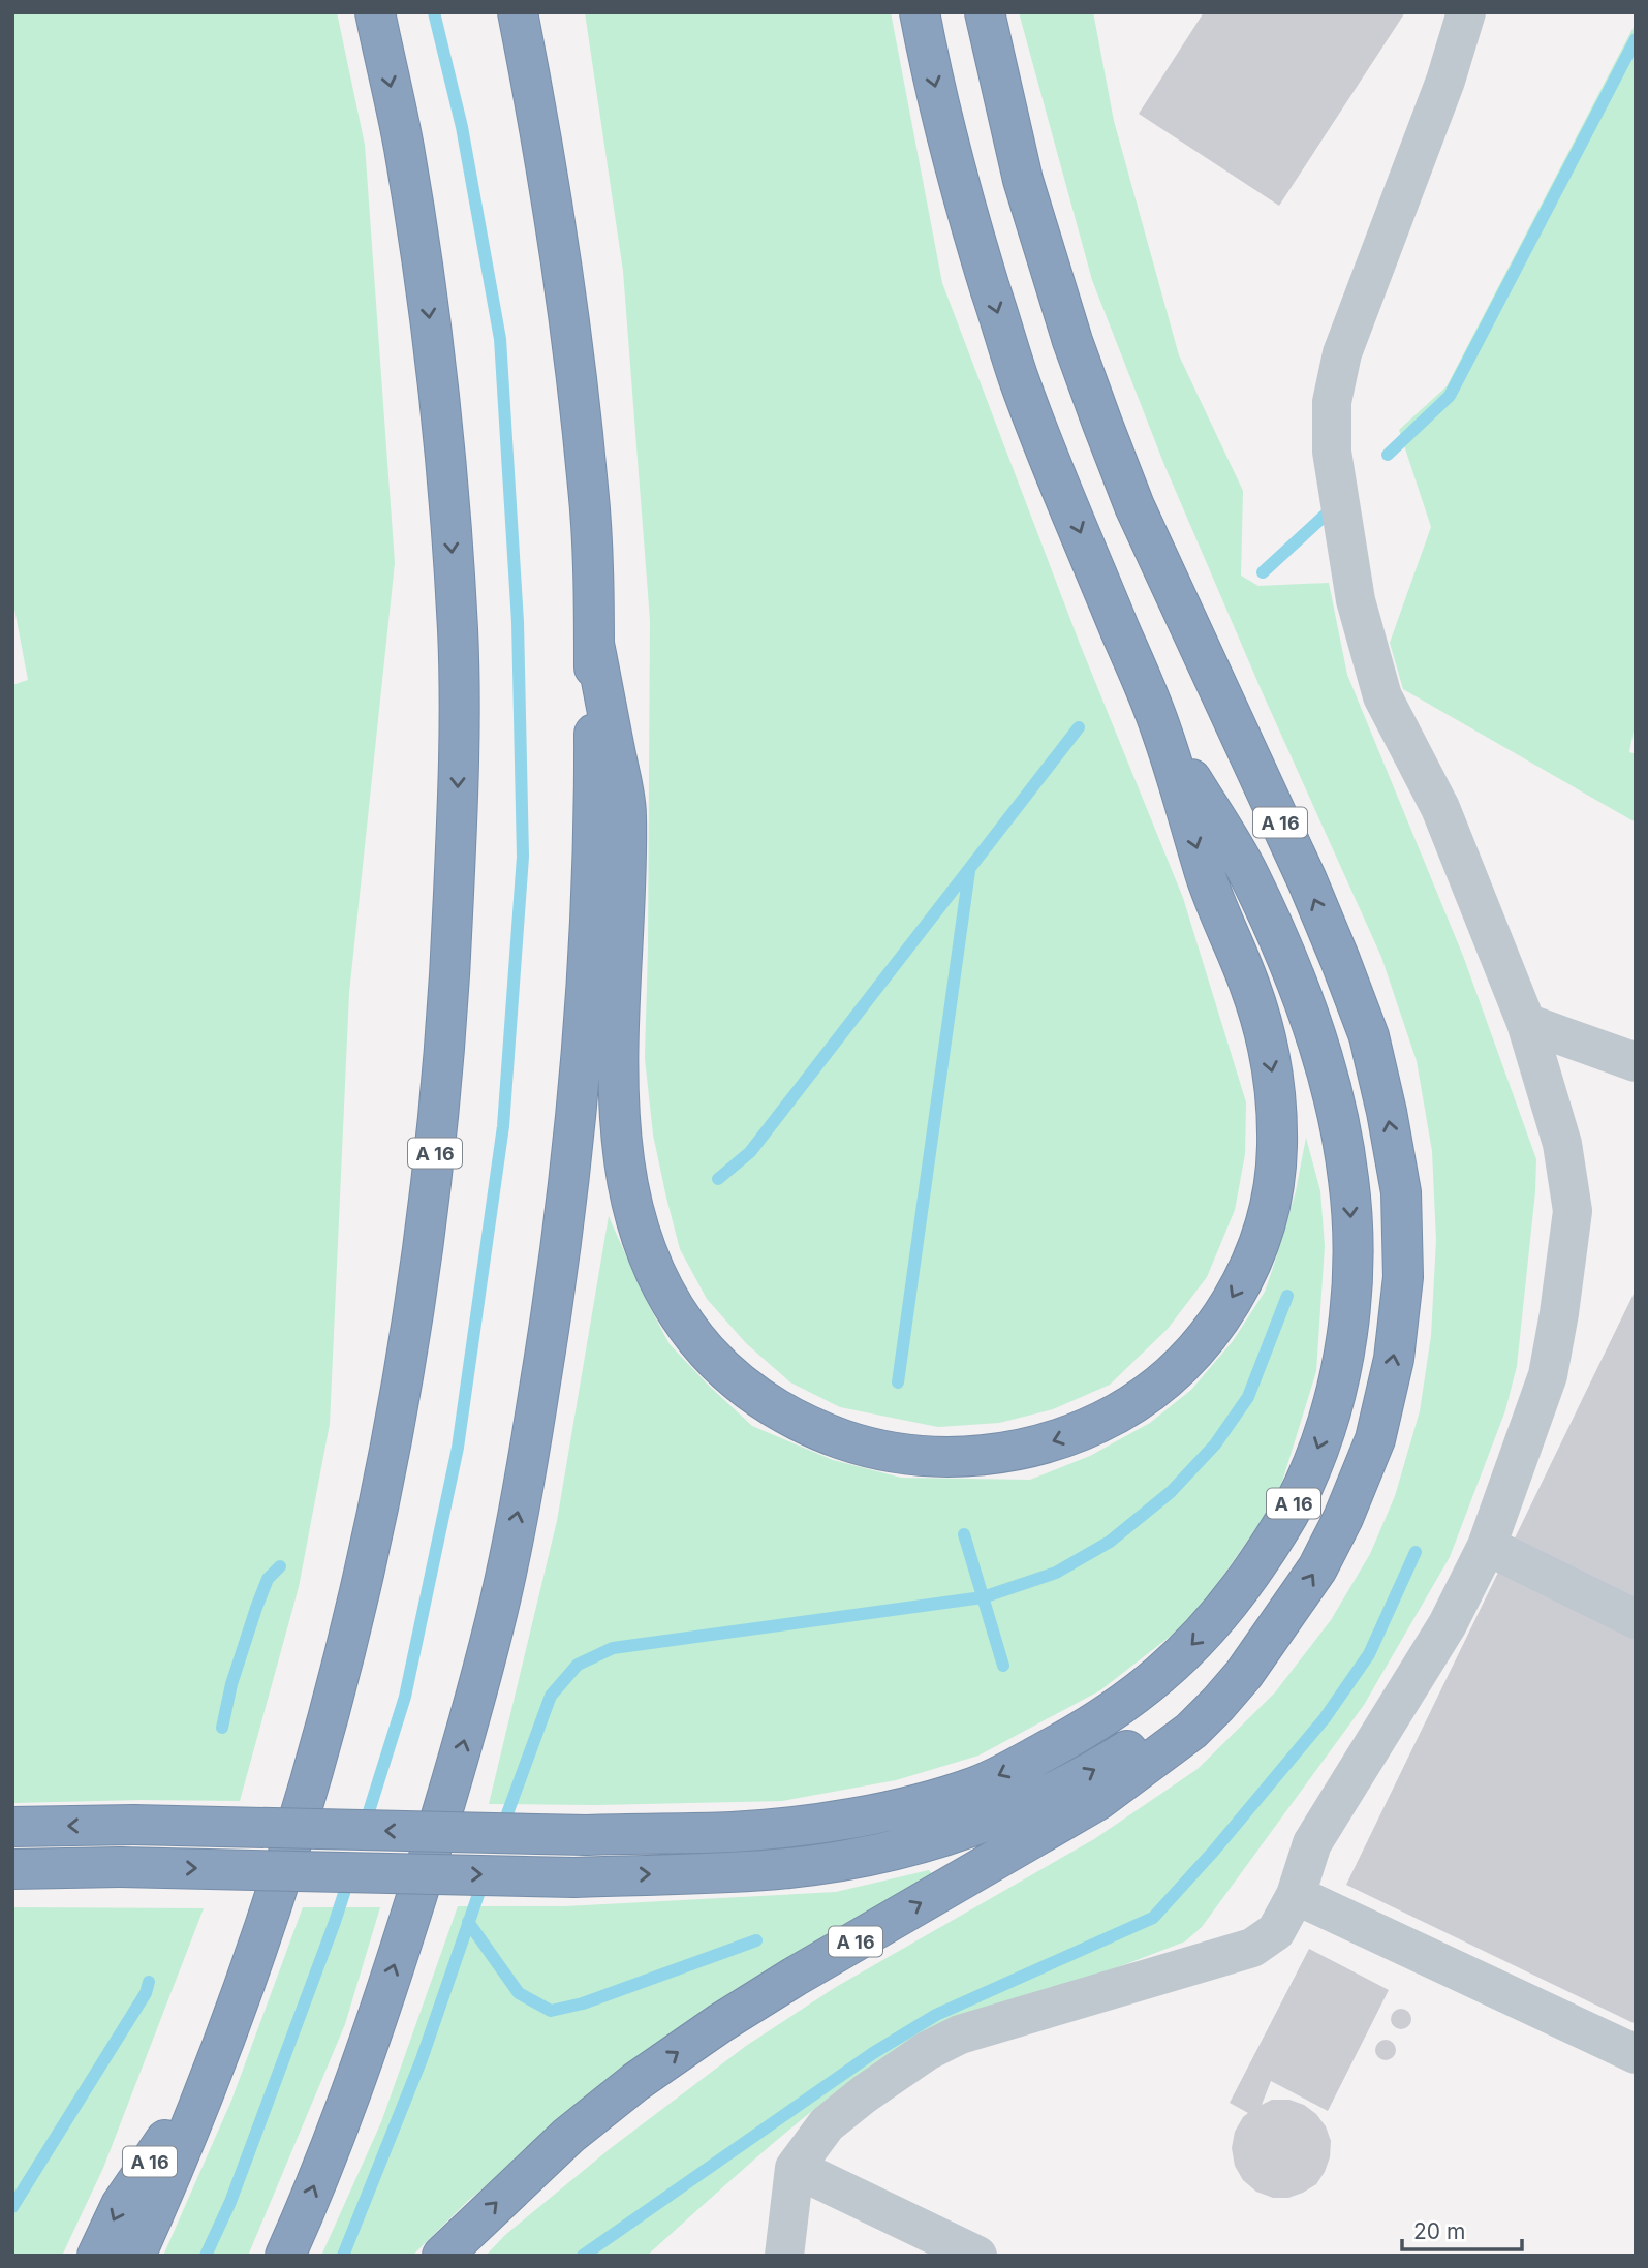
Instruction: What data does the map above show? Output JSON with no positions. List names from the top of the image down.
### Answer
{
  "streets": {
    "highway": ["A 16"]
  },
  "scale_bar": "20 m"
}
